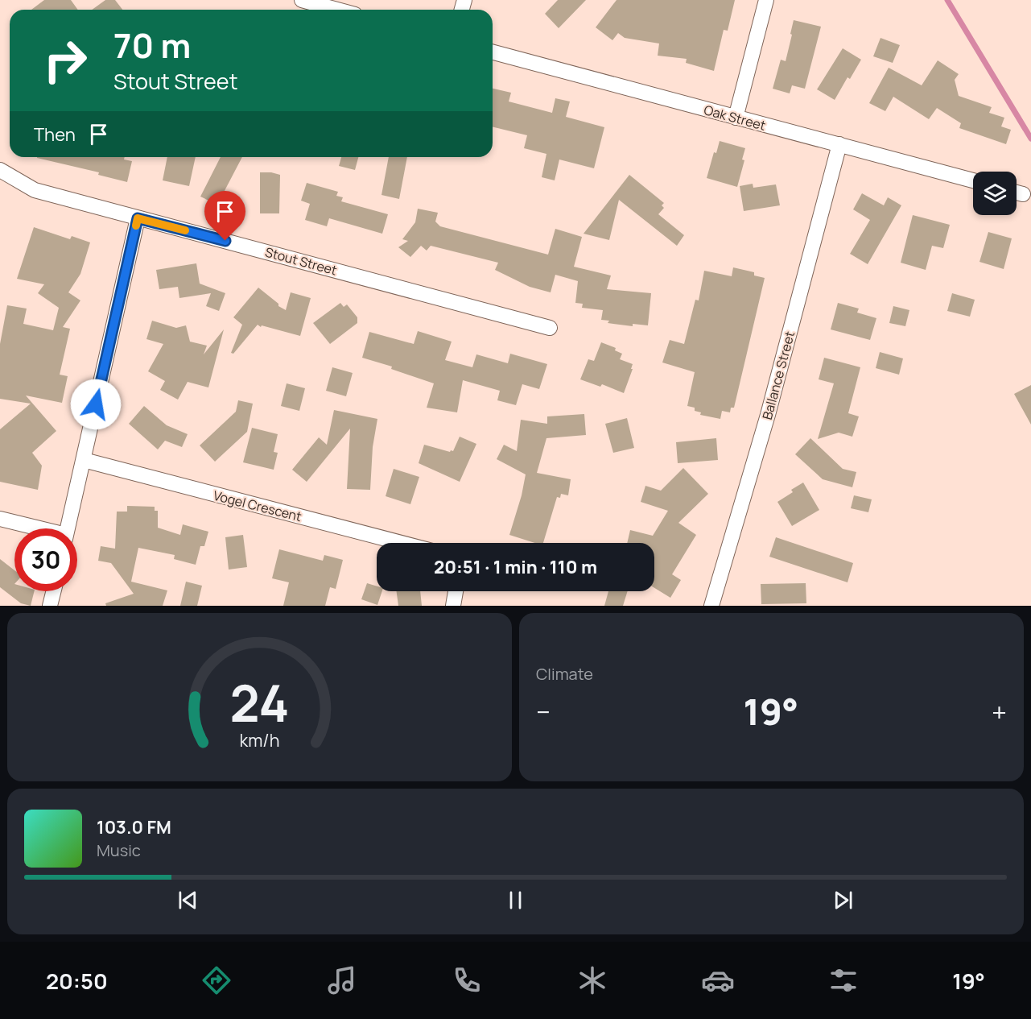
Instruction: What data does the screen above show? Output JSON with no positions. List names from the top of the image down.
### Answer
{
  "streets": {
    "street": [
      "Oak Street",
      "Stout Street",
      "Ballance Street",
      "Vogel Crescent"
    ]
  },
  "crossings": [
    ["Oak Street", "Ballance Street"]
  ],
  "page": {
    "turn": ["70 m", "Stout Street"],
    "then": "Then",
    "limit": "30",
    "trip": "20:51 · 1 min · 110 m",
    "tile": "Climate",
    "heat": ["−", "19°", "+"],
    "song": ["103.0 FM", "Music"],
    "tabs": ["20:50", "19°"],
    "gauge": ["24", "km/h"]
  }
}
